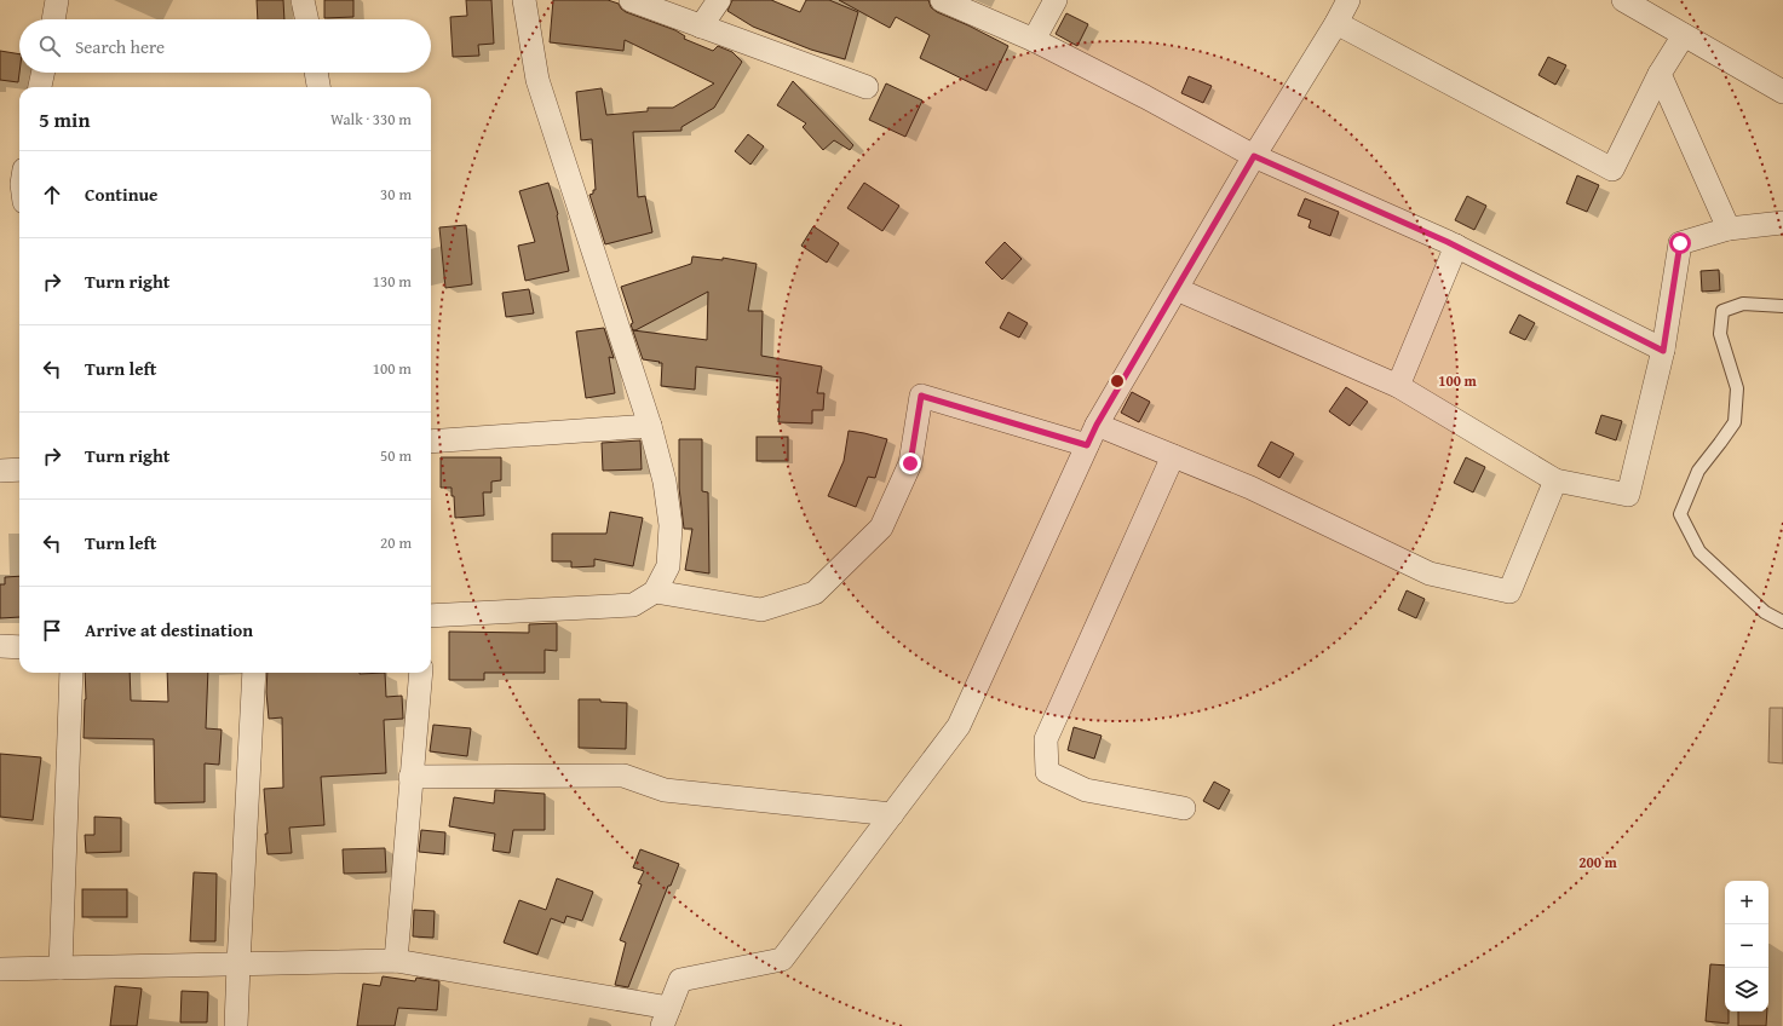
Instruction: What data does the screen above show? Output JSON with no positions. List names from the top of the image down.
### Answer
{
  "page": {
    "search": "Search here",
    "heading": ["5 min", "Walk · 330 m"],
    "list": [
      ["Continue", "30 m"],
      ["Turn right", "130 m"],
      ["Turn left", "100 m"],
      ["Turn right", "50 m"],
      ["Turn left", "20 m"],
      "Arrive at destination"
    ],
    "map_buttons": ["+", "−"]
  },
  "rings": ["100 m", "200 m"]
}
